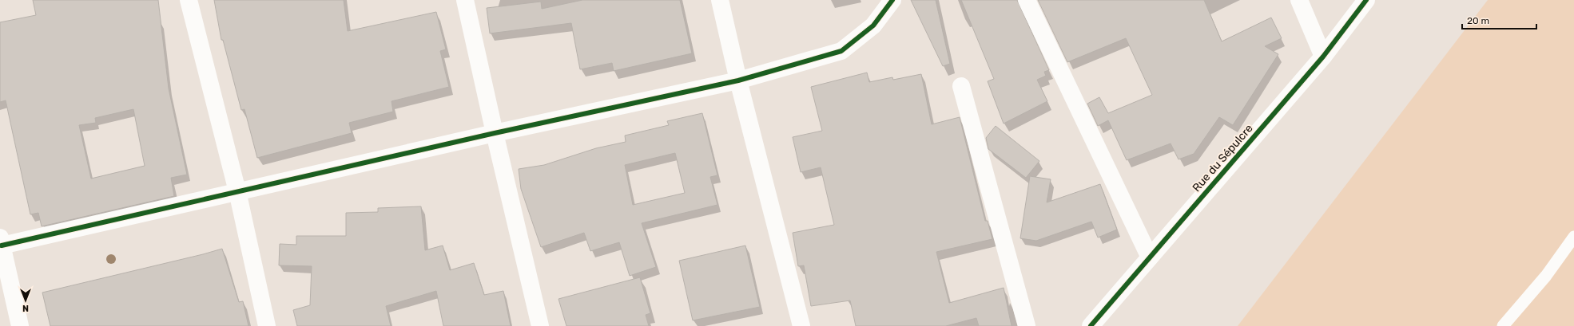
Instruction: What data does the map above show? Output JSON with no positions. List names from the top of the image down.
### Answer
{
  "streets": {
    "street": ["Rue du Sépulcre"]
  },
  "scale_bar": "20 m",
  "north": "bottom"
}
